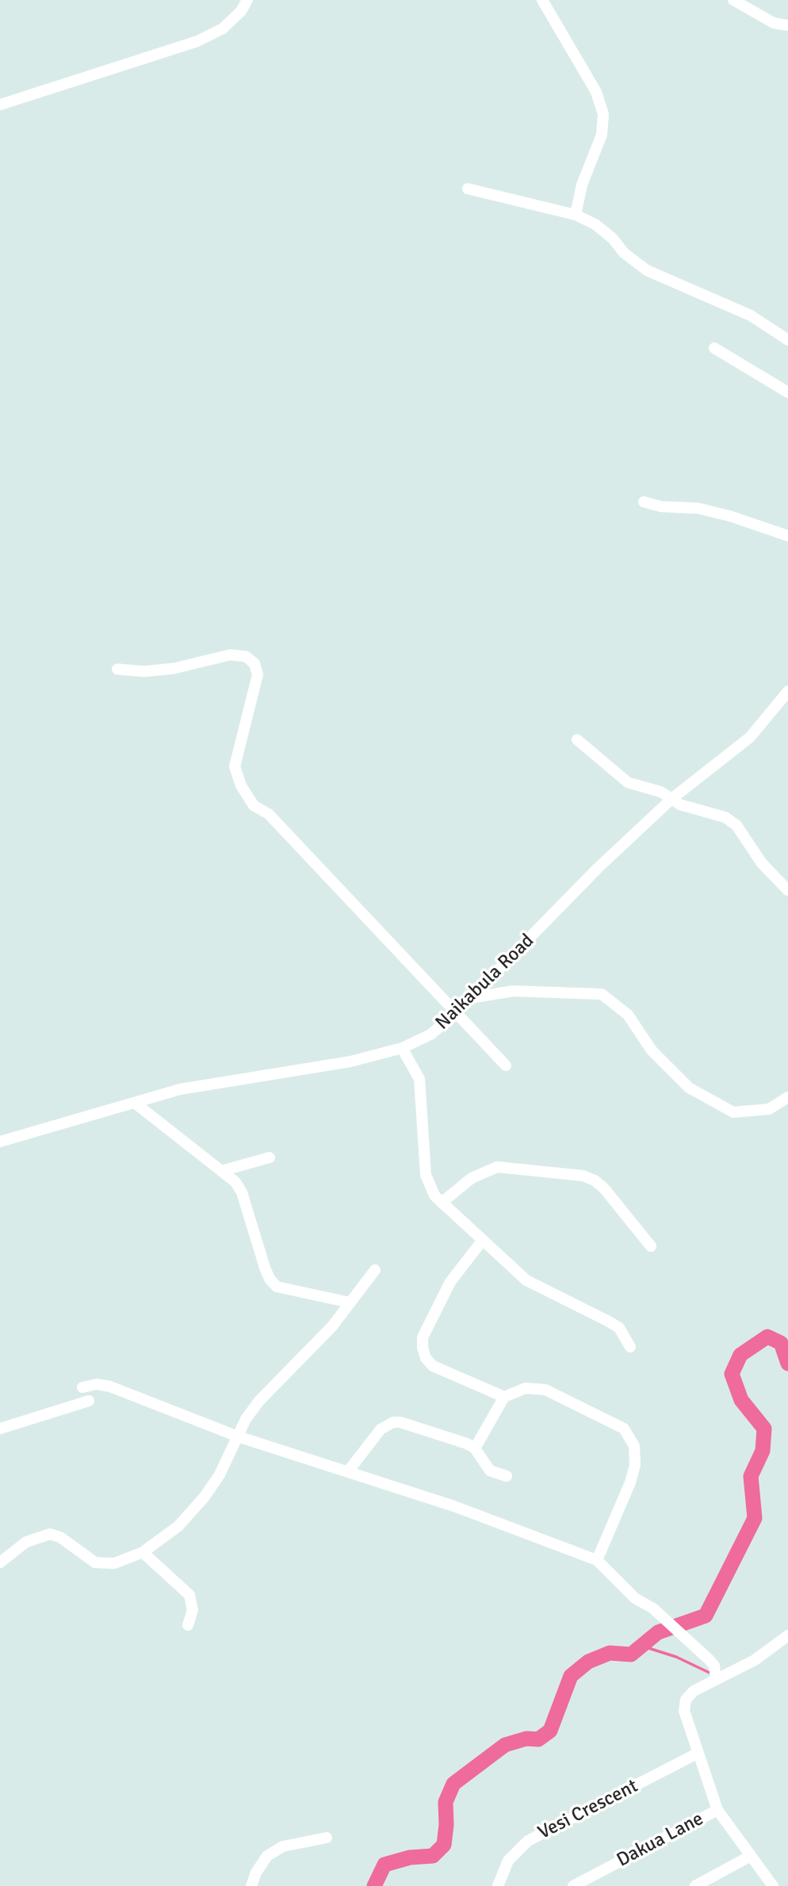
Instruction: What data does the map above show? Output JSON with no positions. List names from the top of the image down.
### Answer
{
  "streets": {
    "street": ["Naikabula Road", "Vesi Crescent", "Dakua Lane"]
  }
}
